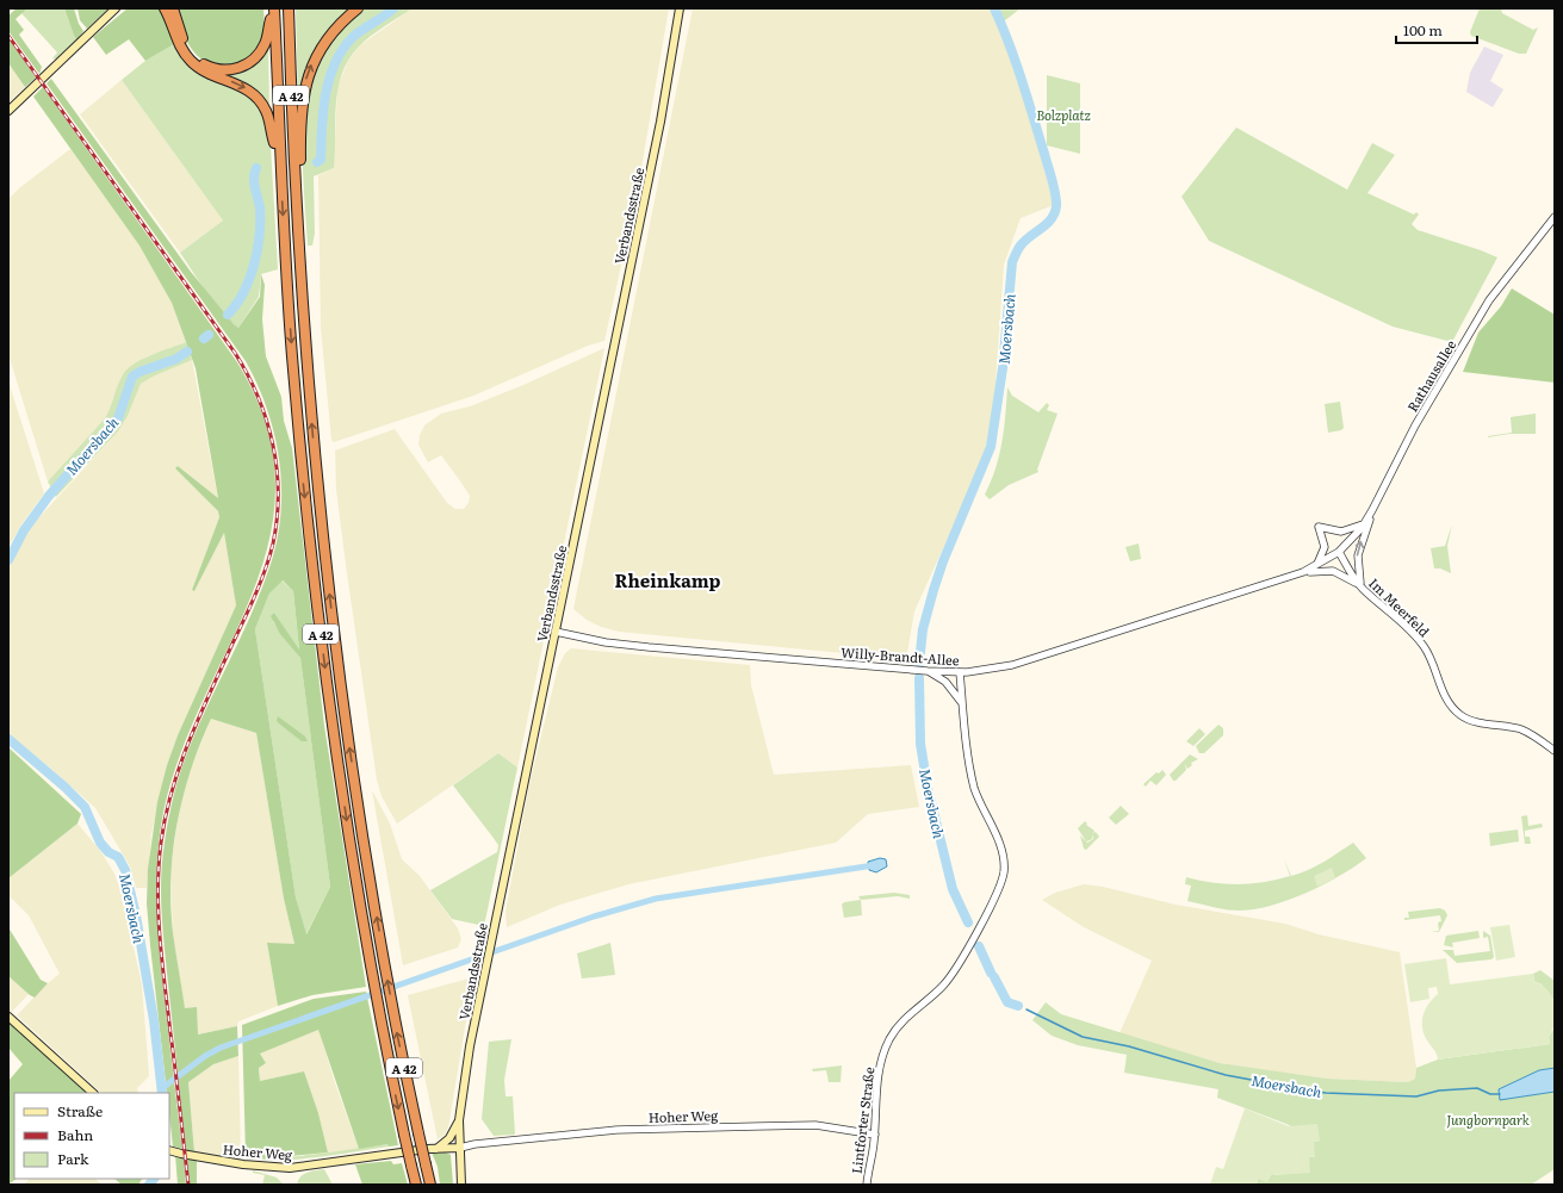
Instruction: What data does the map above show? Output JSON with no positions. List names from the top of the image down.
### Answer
{
  "streets": {
    "highway": ["A 42"],
    "main road": ["Verbandsstraße", "Hoher Weg"],
    "street": [
      "Rathausallee",
      "Im Meerfeld",
      "Willy-Brandt-Allee",
      "Lintforter Straße"
    ]
  },
  "crossings": [
    ["Verbandsstraße", "Willy-Brandt-Allee"],
    ["Verbandsstraße", "Hoher Weg"],
    ["Rathausallee", "Im Meerfeld"],
    ["Rathausallee", "Willy-Brandt-Allee"],
    ["Im Meerfeld", "Willy-Brandt-Allee"],
    ["Hoher Weg", "Lintforter Straße"]
  ],
  "districts": ["Rheinkamp"],
  "water": ["Moersbach"],
  "parks": ["Bolzplatz", "Jungbornpark"],
  "legend": ["Straße", "Bahn", "Park"],
  "scale_bar": "100 m"
}
